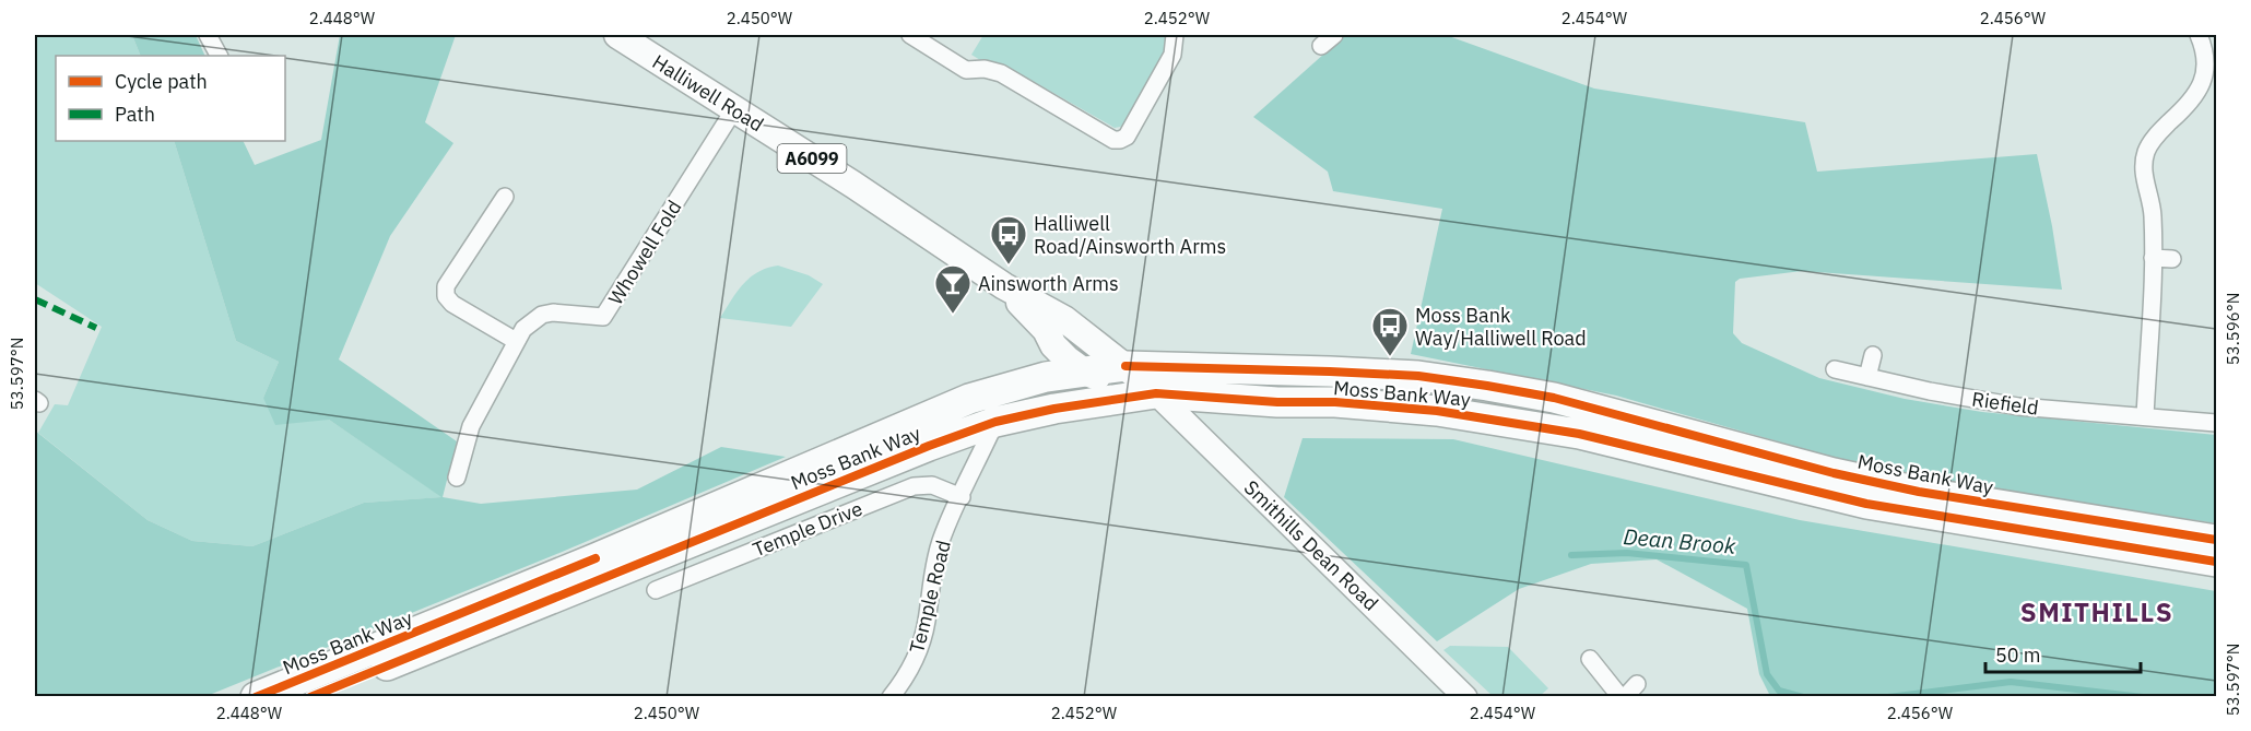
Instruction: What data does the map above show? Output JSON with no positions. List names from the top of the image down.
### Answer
{
  "streets": {
    "highway": ["Moss Bank Way"],
    "main road": ["Halliwell Road", "A6099"],
    "street": [
      "Whowell Fold",
      "Riefield",
      "Temple Drive",
      "Smithills Dean Road",
      "Temple Road"
    ]
  },
  "crossings": [
    ["Halliwell Road", "Whowell Fold"],
    ["Halliwell Road", "Moss Bank Way"],
    ["Halliwell Road", "Smithills Dean Road"],
    ["Moss Bank Way", "Smithills Dean Road"],
    ["Moss Bank Way", "Temple Road"],
    ["Temple Drive", "Temple Road"]
  ],
  "districts": ["SMITHILLS"],
  "water": ["Dean Brook"],
  "places": {
    "bus stop": ["Halliwell Road/Ainsworth Arms", "Moss Bank Way/Halliwell Road"],
    "bar": ["Ainsworth Arms"]
  },
  "legend": ["Cycle path", "Path"],
  "scale_bar": "50 m",
  "coordinates": [
    "2.448°W",
    "2.450°W",
    "2.452°W",
    "2.454°W",
    "2.456°W",
    "53.596°N",
    "53.597°N"
  ]
}
